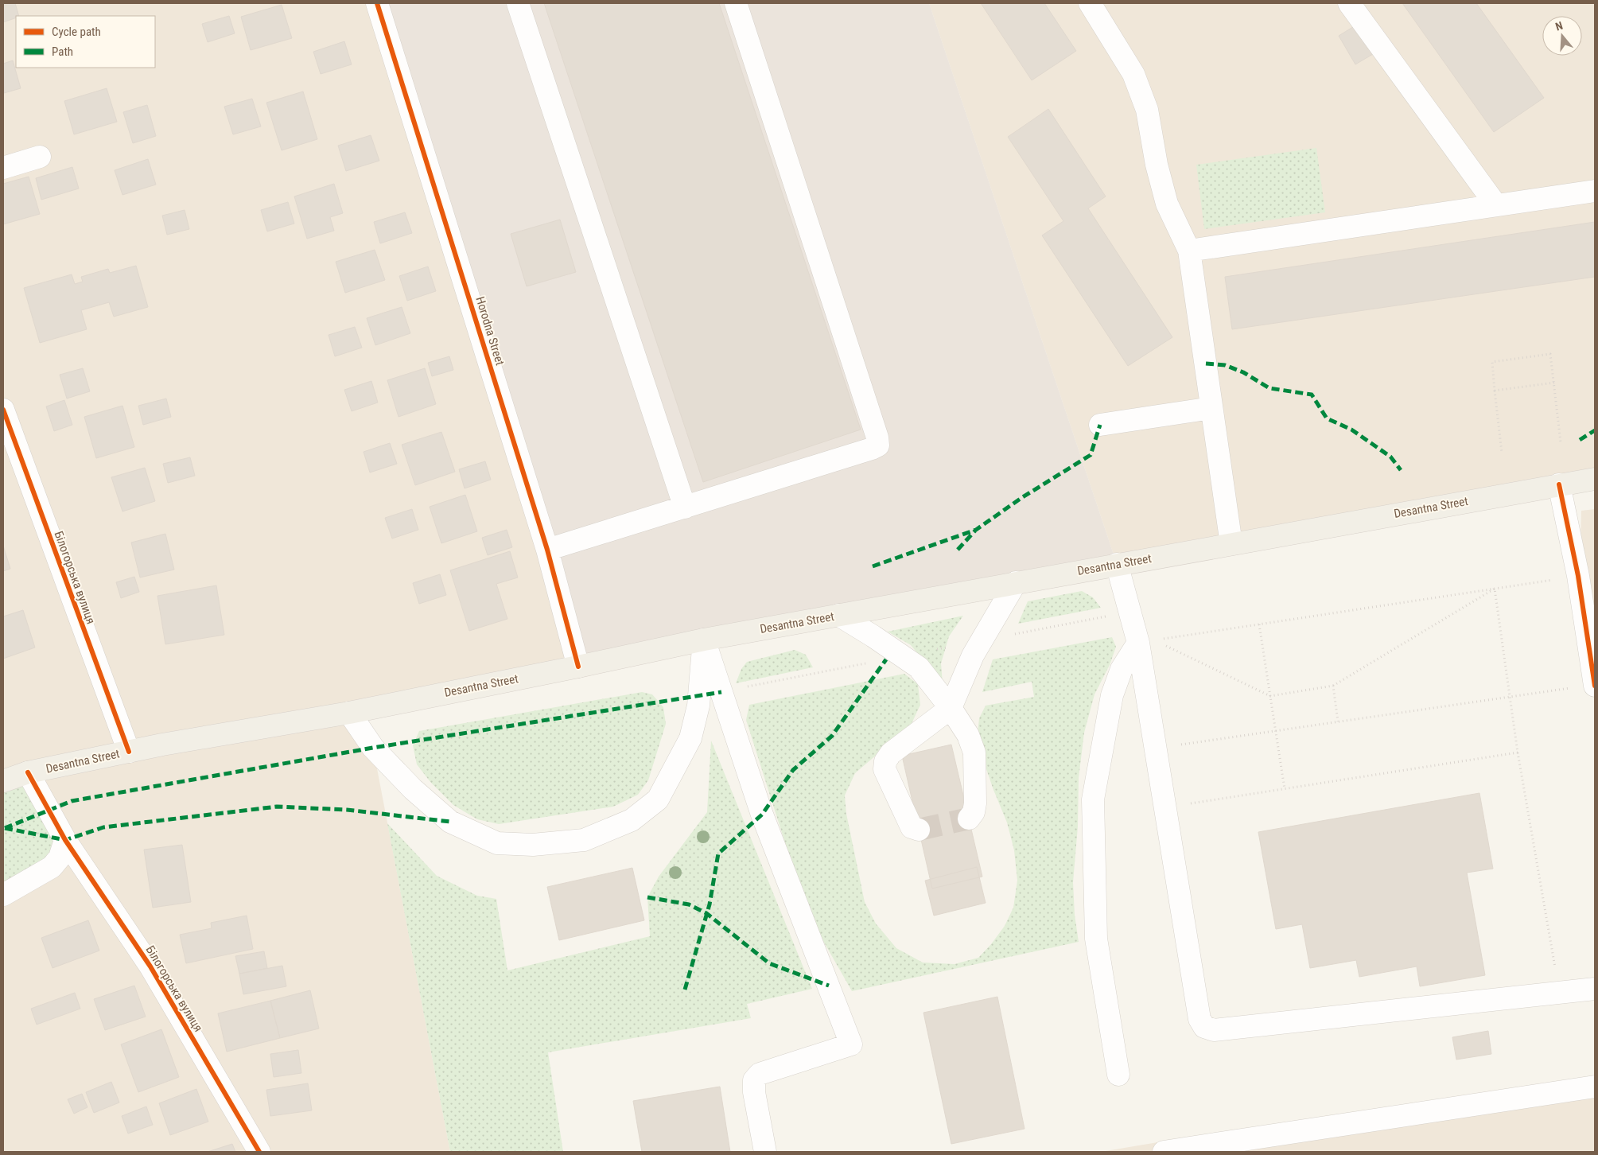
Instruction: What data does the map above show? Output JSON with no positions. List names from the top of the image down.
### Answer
{
  "streets": {
    "main road": ["Desantna Street"],
    "street": ["Horodna Street", "Білогорська вулиця"]
  },
  "crossings": [
    ["Horodna Street", "Desantna Street"],
    ["Desantna Street", "Білогорська вулиця"]
  ],
  "legend": ["Cycle path", "Path"],
  "north": "top"
}
